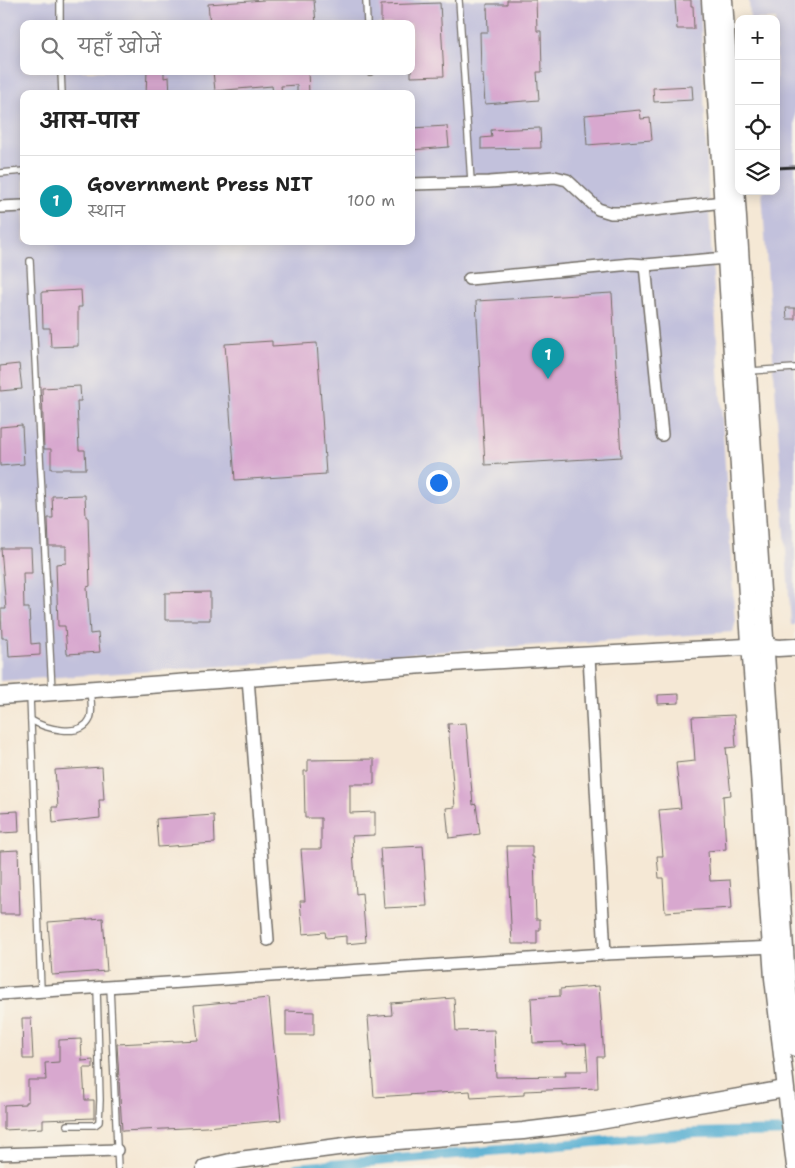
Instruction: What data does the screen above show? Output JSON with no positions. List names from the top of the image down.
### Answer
{
  "page": {
    "map_buttons": ["+", "−"],
    "search": "यहाँ खोजें",
    "heading": "आस-पास",
    "list": [
      {
        "mark": "1",
        "name": "Government Press NIT",
        "note": "स्थान",
        "value": "100 m"
      }
    ],
    "pins": "1"
  }
}
